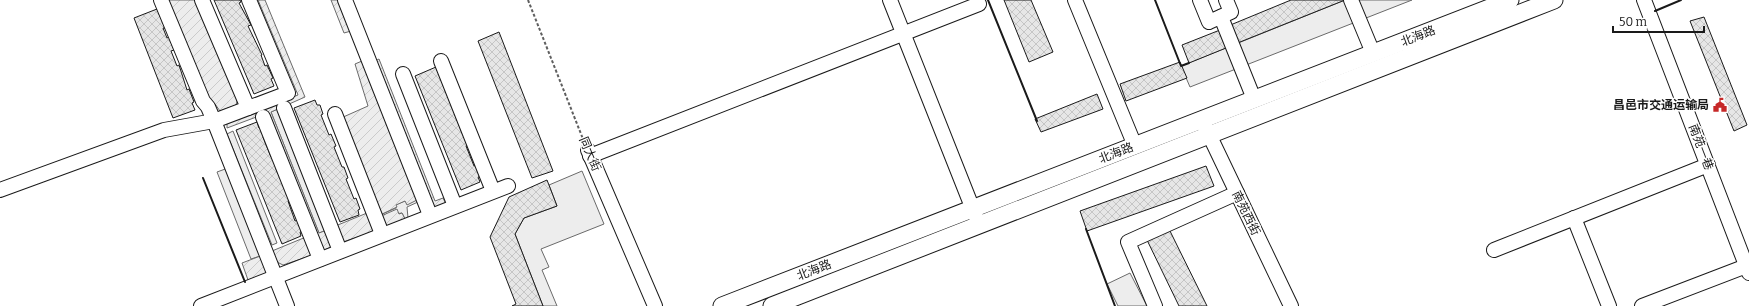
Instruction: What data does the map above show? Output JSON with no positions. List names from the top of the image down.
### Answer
{
  "streets": {
    "main road": ["北海路"],
    "street": ["南苑一巷", "同大街", "南苑西街"]
  },
  "crossings": [
    ["北海路", "南苑西街"]
  ],
  "places": {
    "public building": ["昌邑市交通运输局"]
  },
  "scale_bar": "50 m"
}
